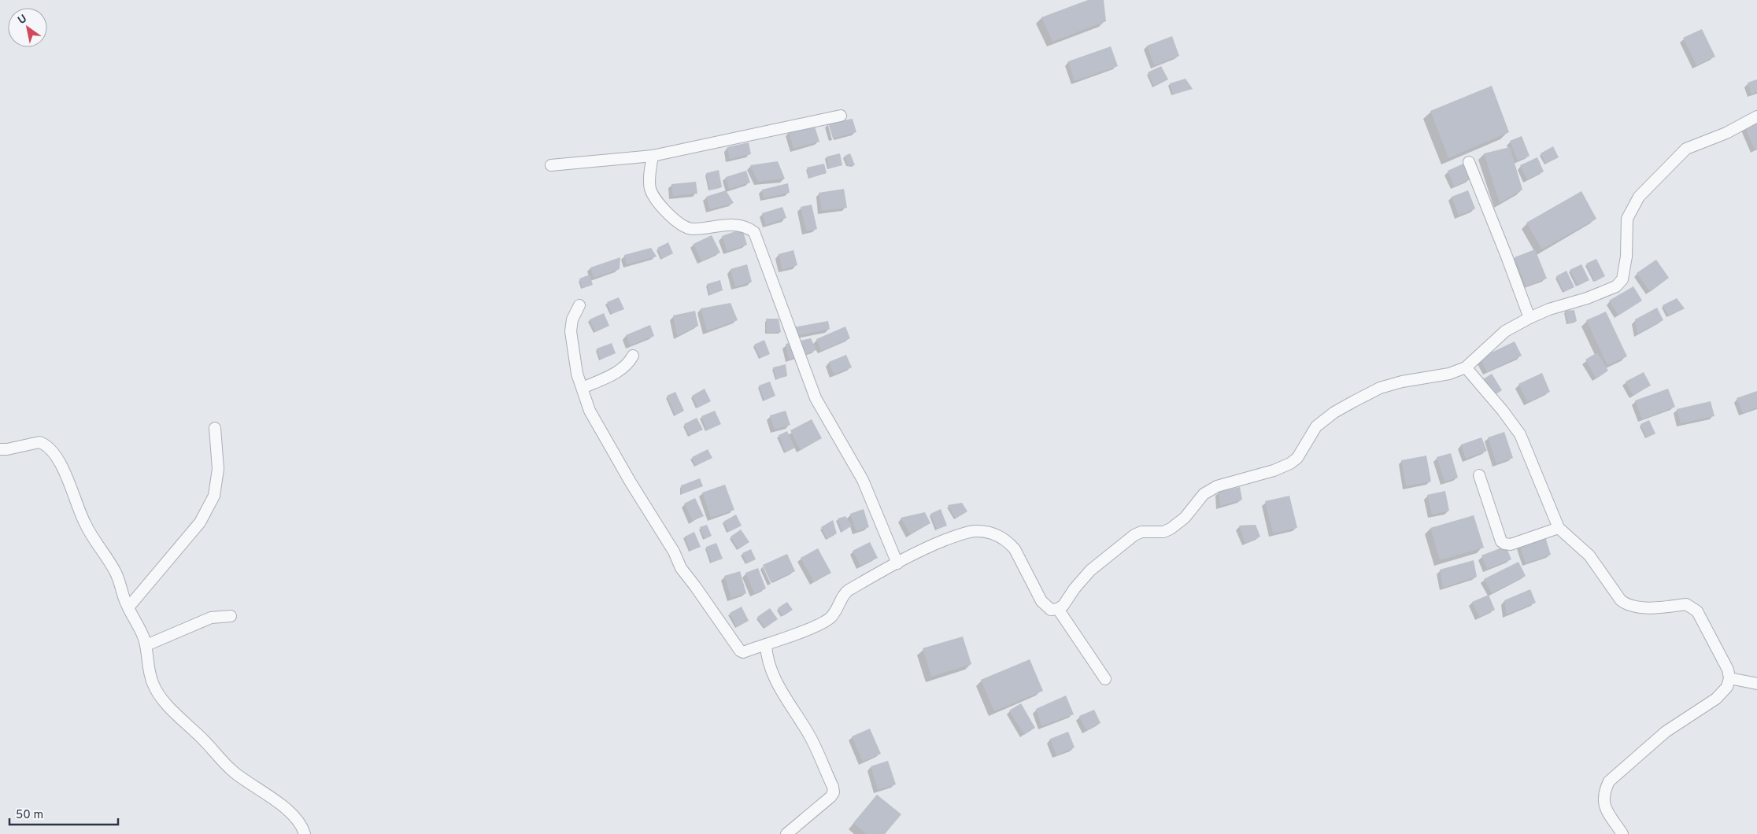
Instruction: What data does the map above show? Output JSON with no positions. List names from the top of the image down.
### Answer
{
  "scale_bar": "50 m",
  "north": "top left"
}
